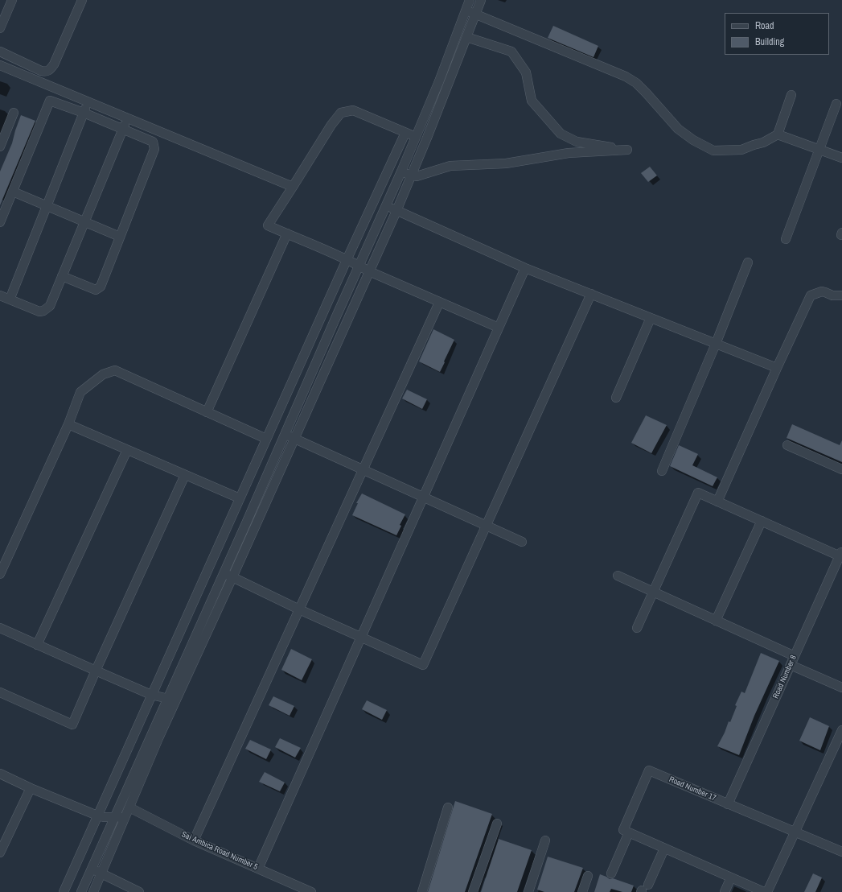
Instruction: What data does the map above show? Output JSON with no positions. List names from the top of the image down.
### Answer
{
  "streets": {
    "street": ["Road Number 8", "Road Number 17", "Sai Ambica Road Number 5"]
  },
  "crossings": [
    ["Road Number 8", "Road Number 17"]
  ],
  "legend": ["Road", "Building"]
}
